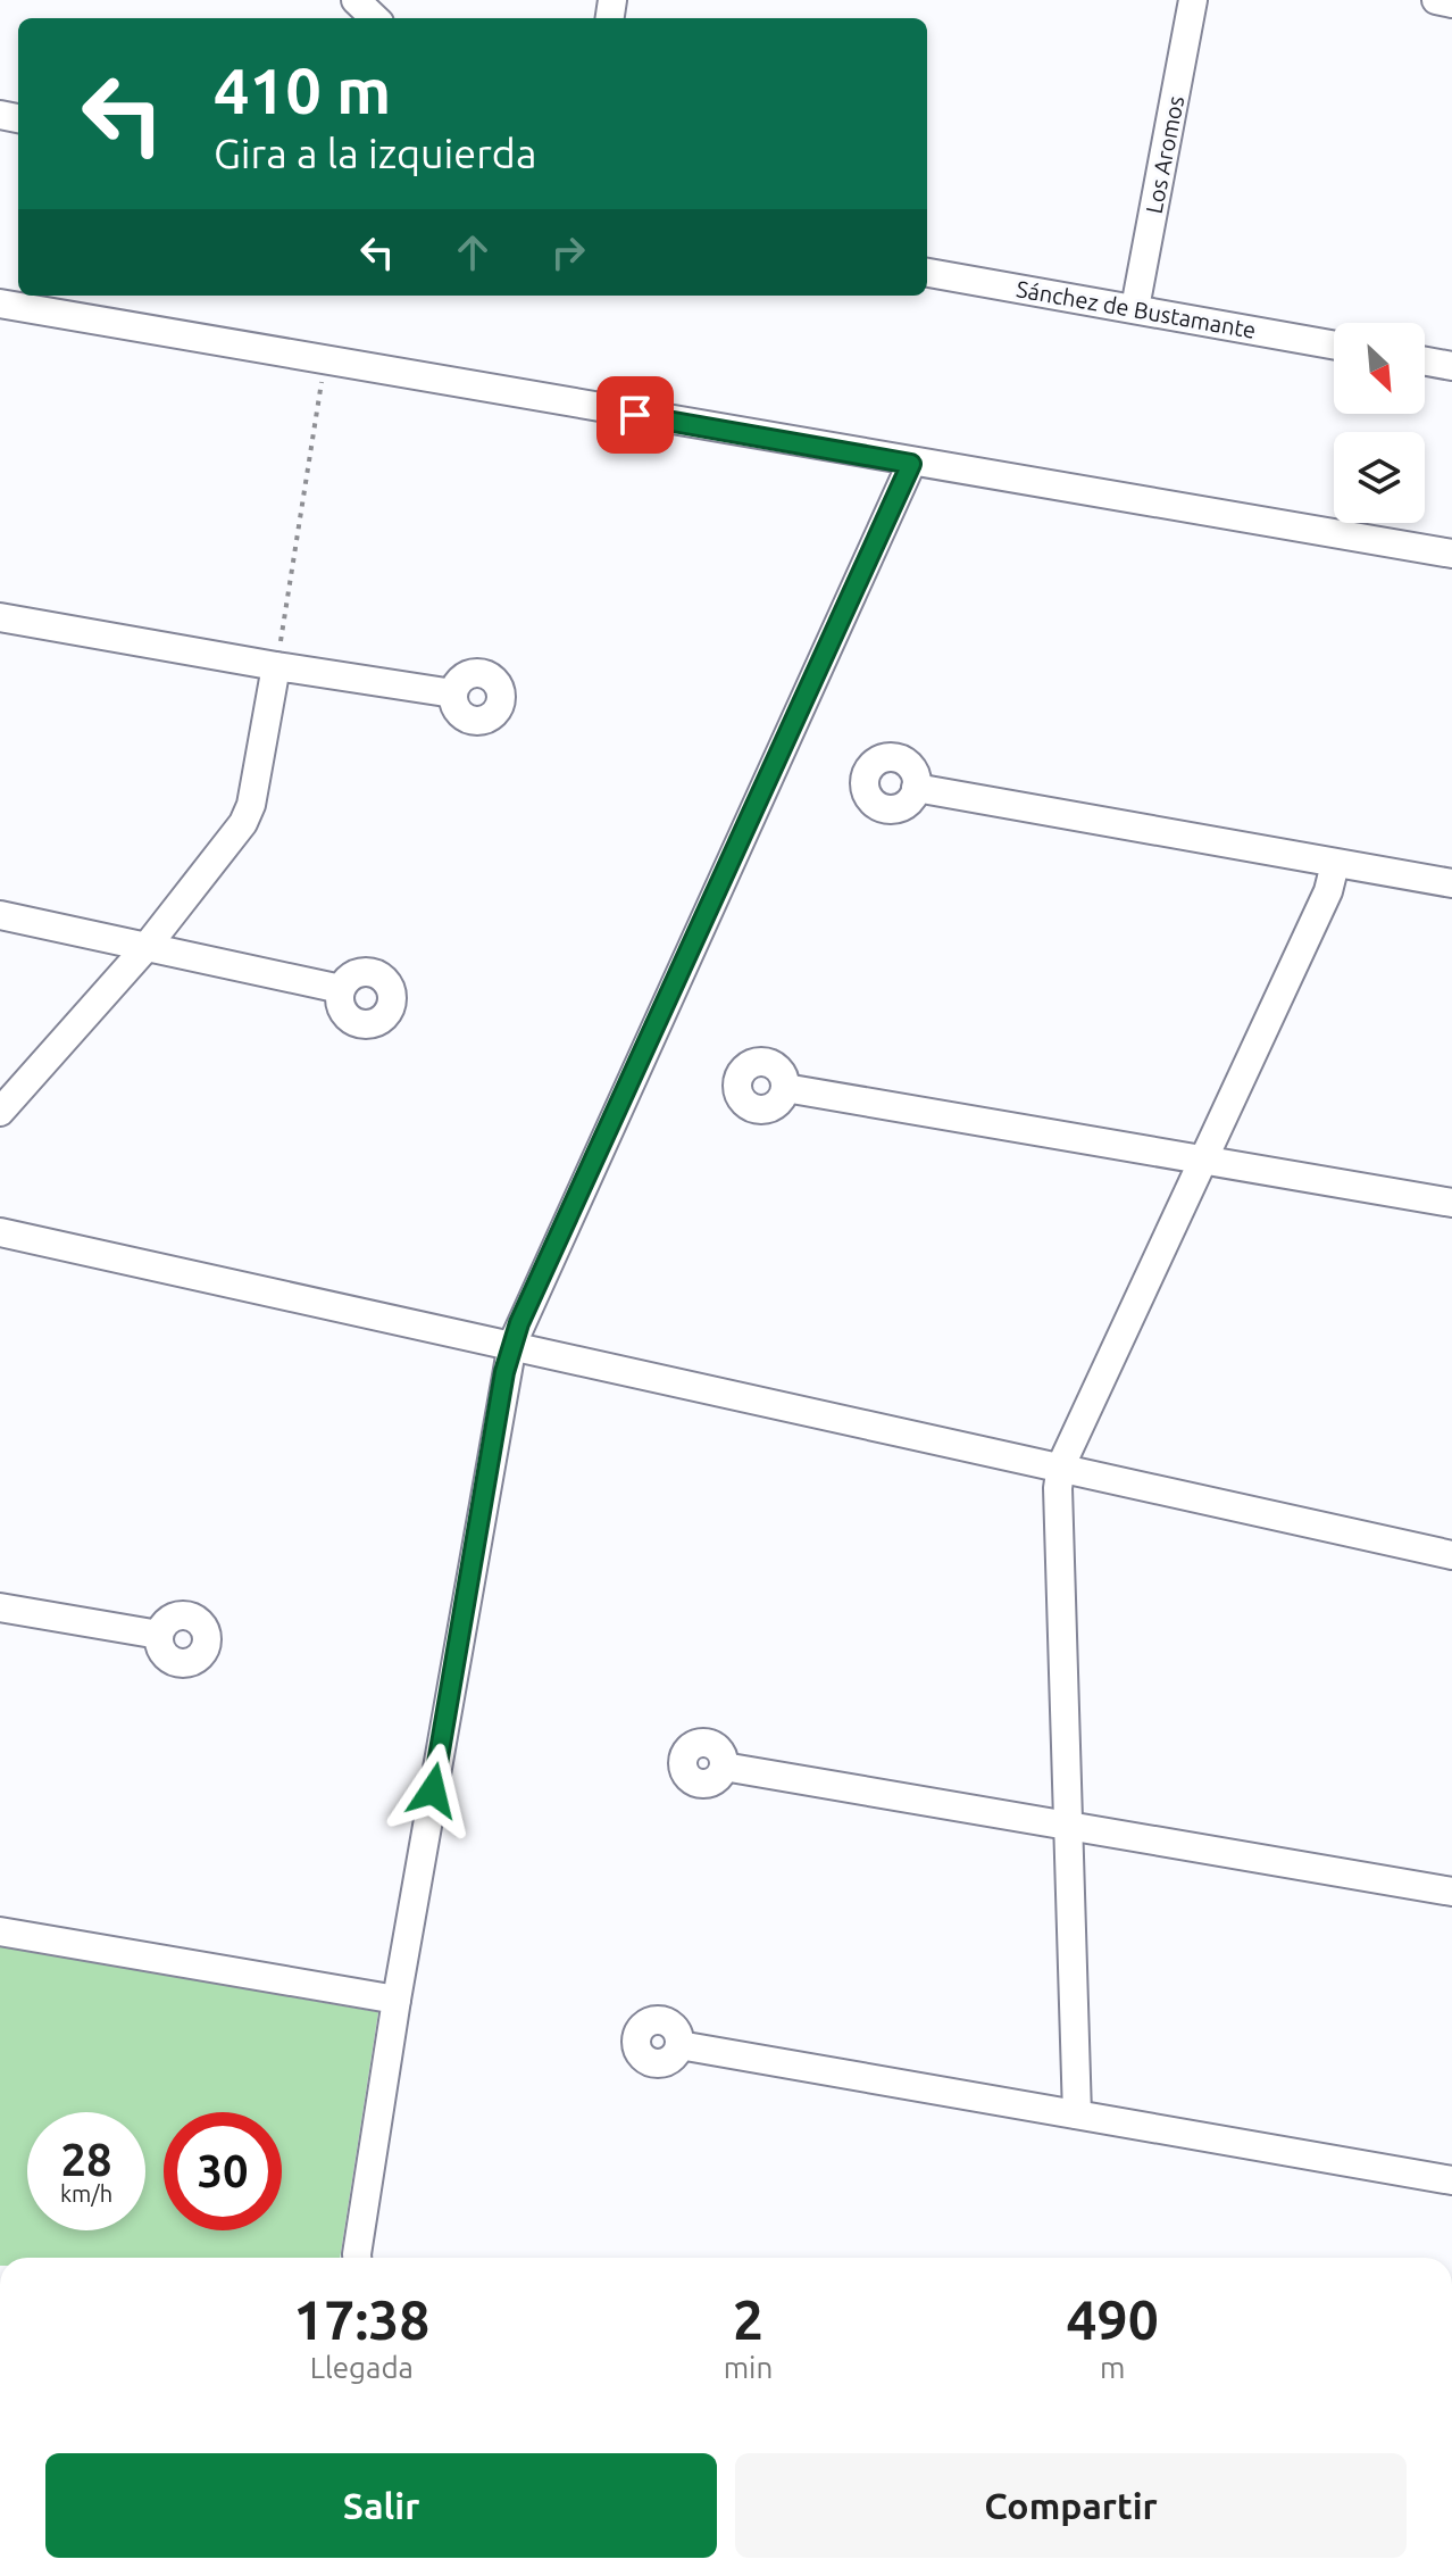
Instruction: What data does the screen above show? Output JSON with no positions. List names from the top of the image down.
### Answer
{
  "streets": {
    "street": ["Los Aromos", "Sánchez de Bustamante"]
  },
  "crossings": [
    ["Los Aromos", "Sánchez de Bustamante"]
  ],
  "north": "bottom right",
  "page": {
    "turn": ["410 m", "Gira a la izquierda"],
    "speed": "28 km/h",
    "limit": "30",
    "eta": [
      "17:38",
      "Llegada",
      "2",
      "min",
      "490",
      "m"
    ],
    "buttons": ["Salir", "Compartir"]
  }
}
